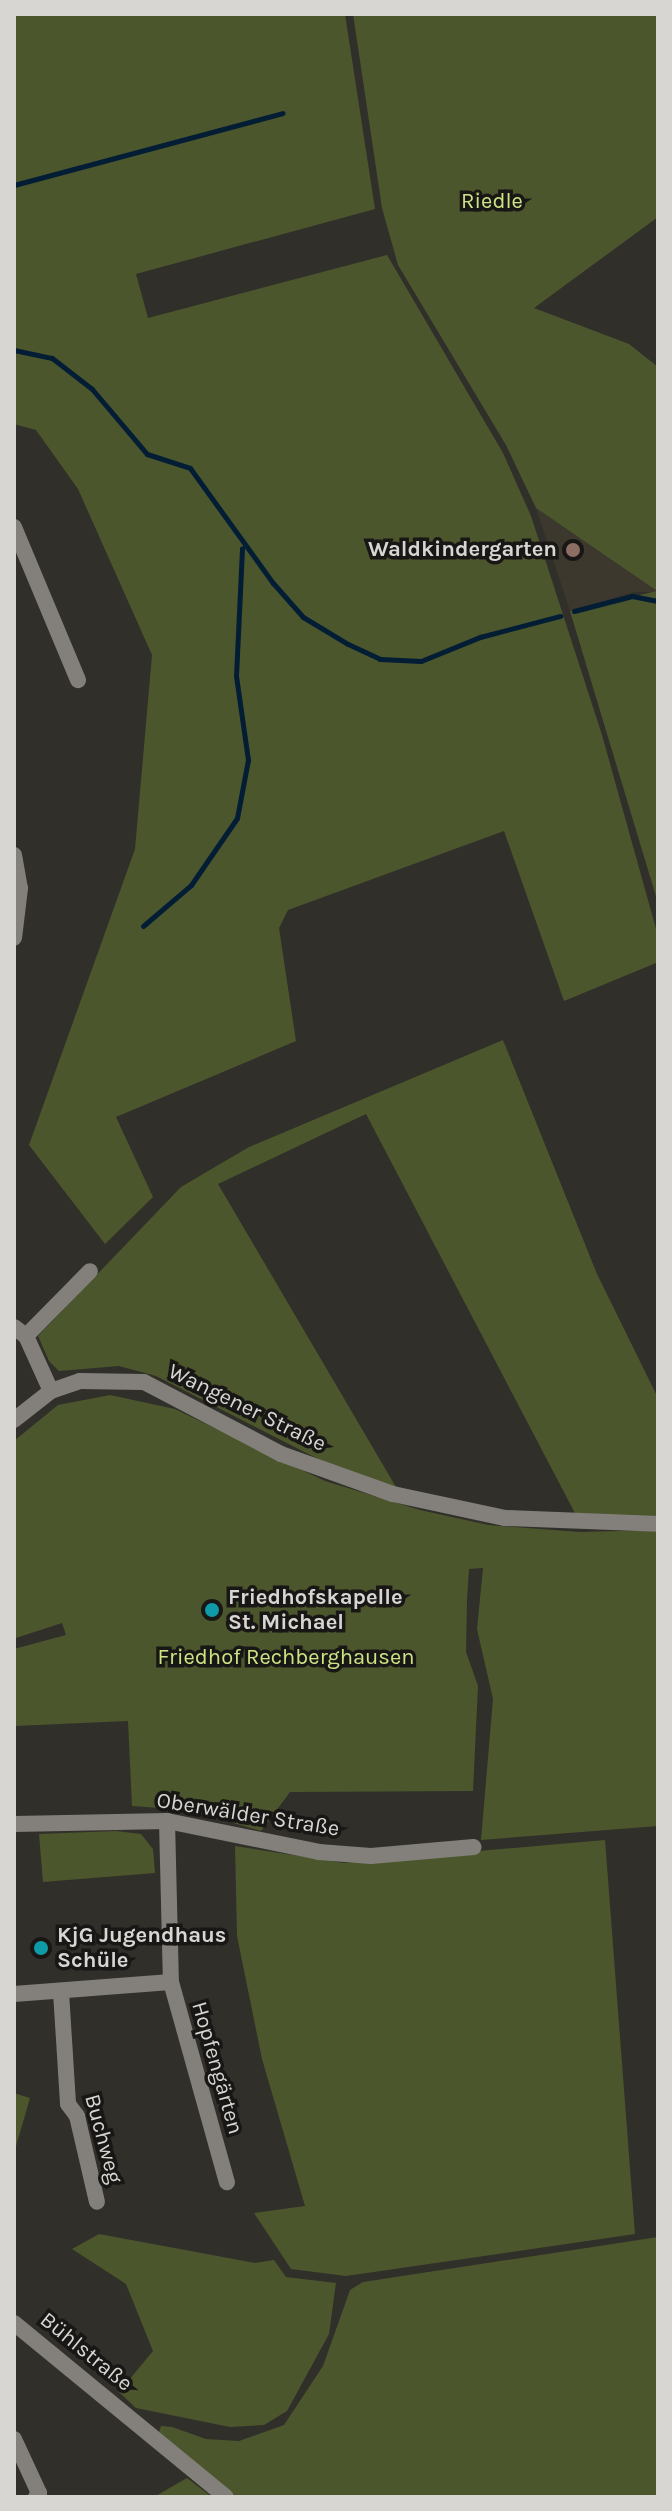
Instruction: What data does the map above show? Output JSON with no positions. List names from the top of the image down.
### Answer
{
  "streets": {
    "street": [
      "Wangener Straße",
      "Oberwälder Straße",
      "Hopfengärten",
      "Buchweg",
      "Bühlstraße"
    ]
  },
  "crossings": [
    ["Oberwälder Straße", "Hopfengärten"]
  ],
  "parks": ["Riedle", "Friedhof Rechberghausen"],
  "places": ["Waldkindergarten", "Friedhofskapelle St. Michael", "KjG Jugendhaus Schüle"]
}
